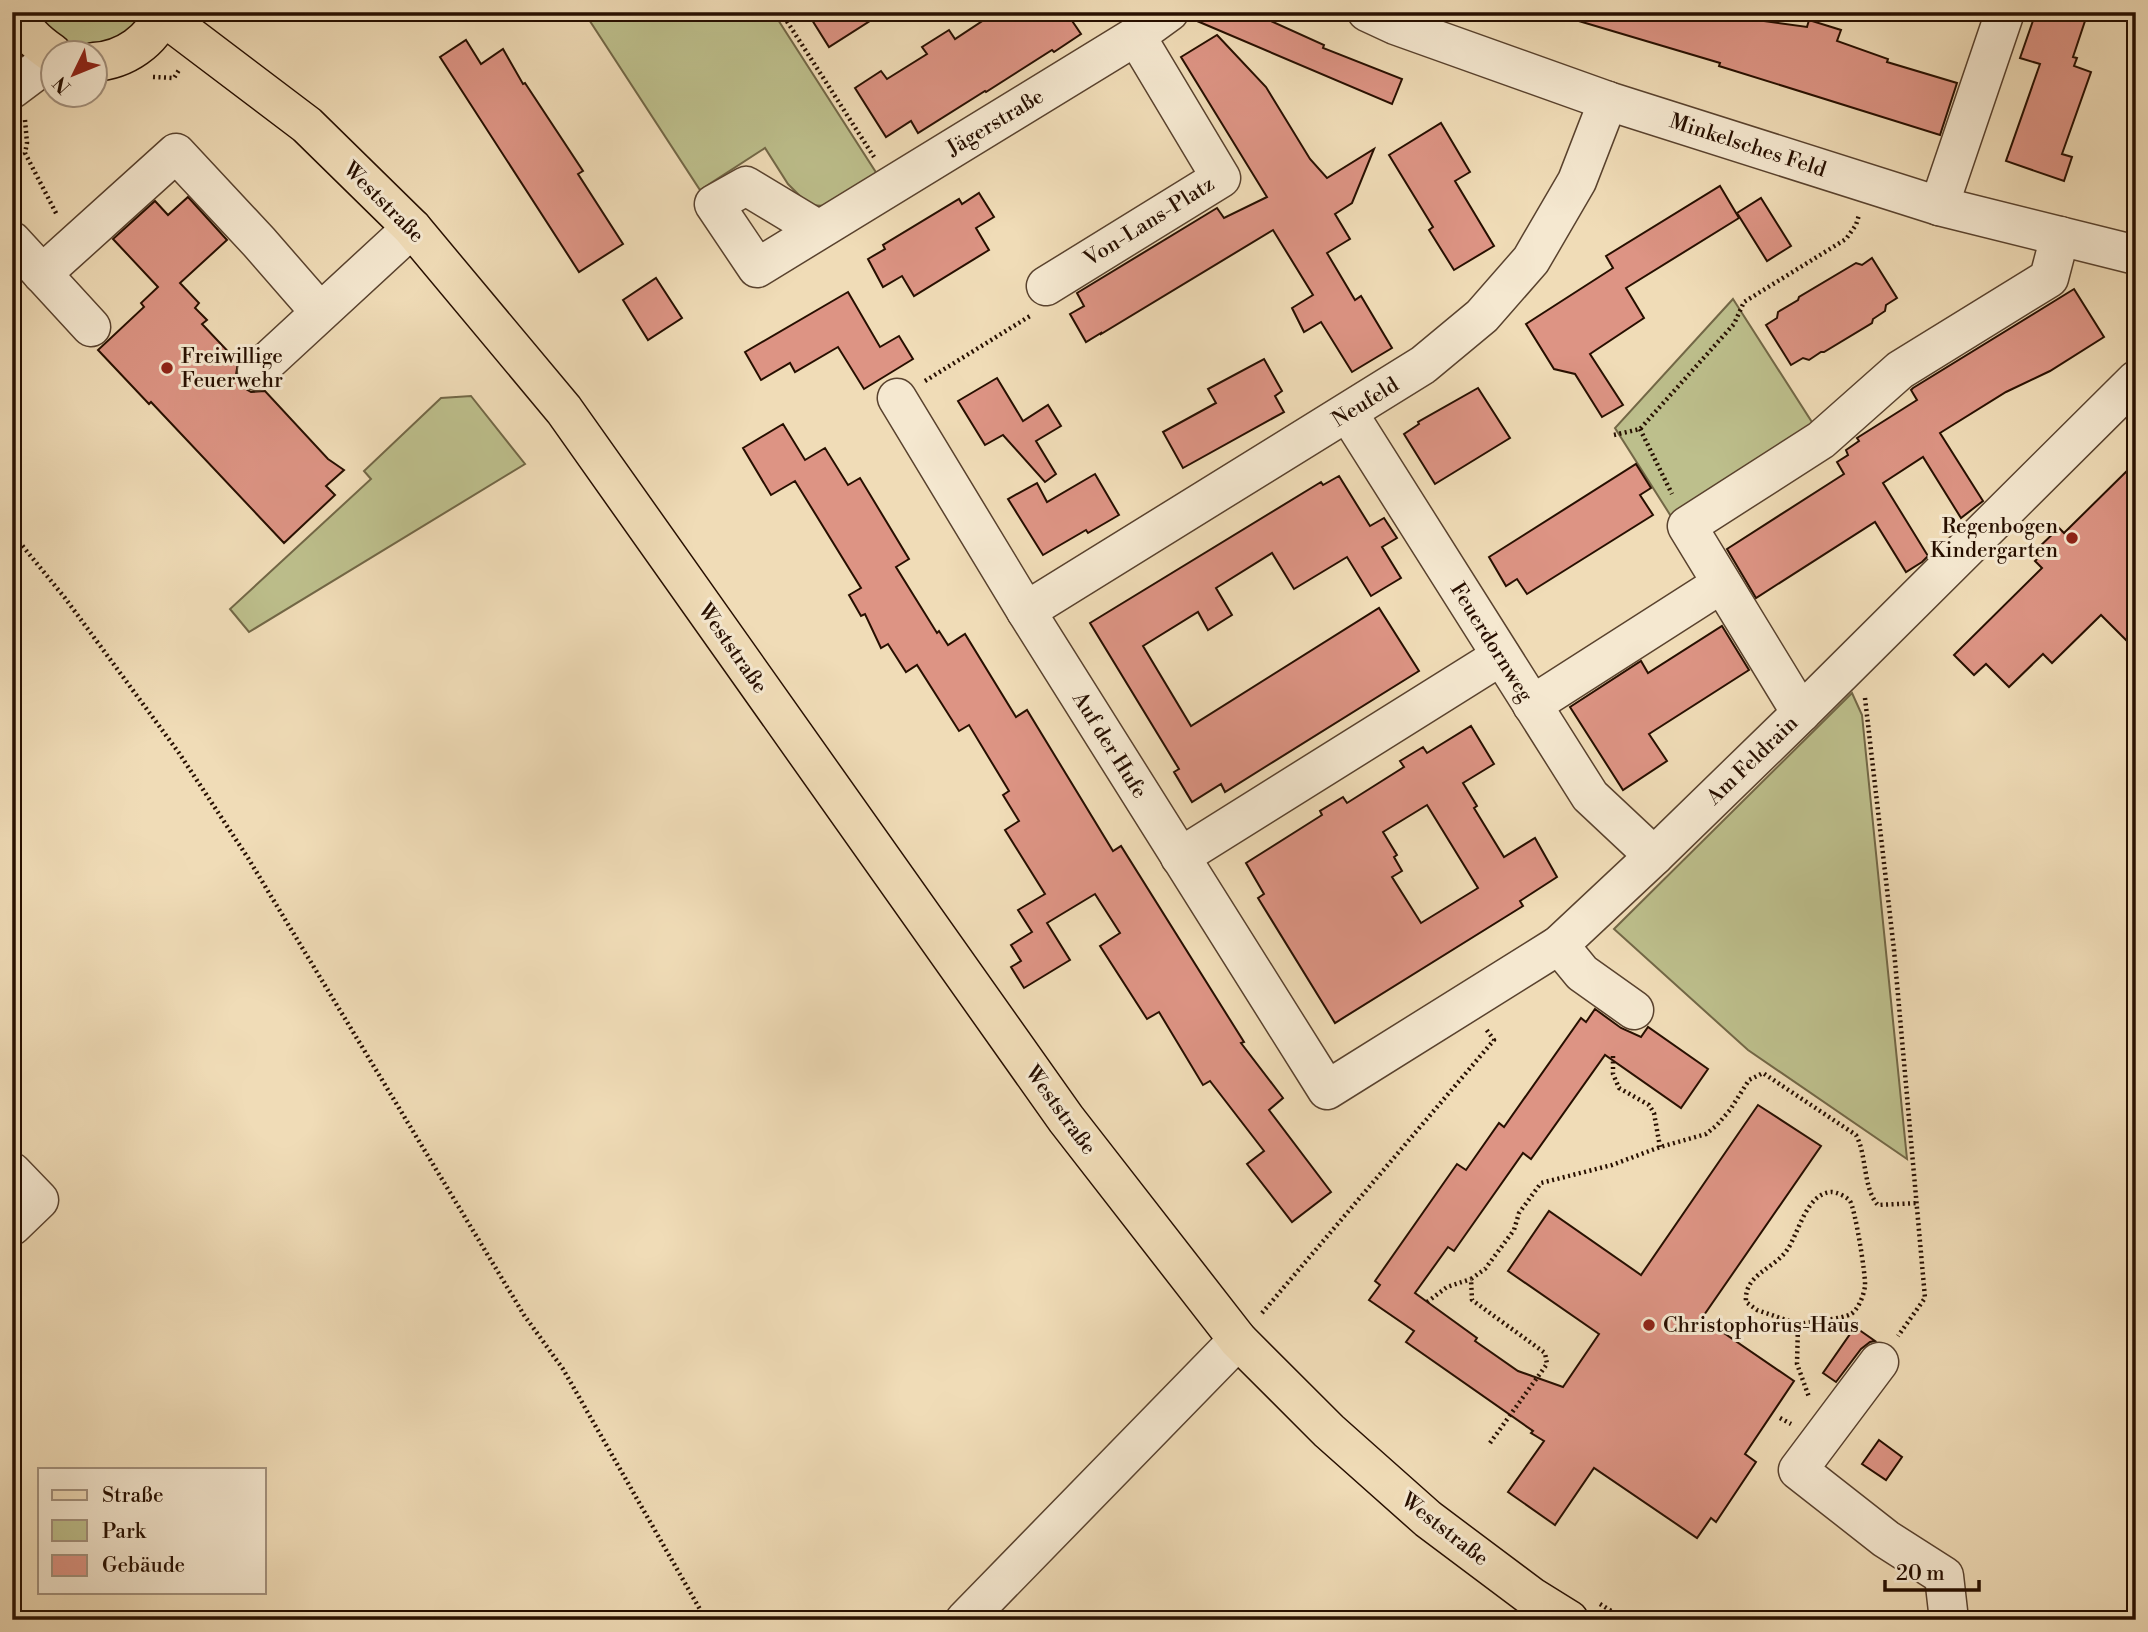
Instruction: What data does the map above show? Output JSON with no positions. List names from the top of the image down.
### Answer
{
  "streets": {
    "main road": ["Weststraße"],
    "street": [
      "Jägerstraße",
      "Minkelsches Feld",
      "Von-Lans-Platz",
      "Neufeld",
      "Feuerdornweg",
      "Auf der Hufe",
      "Am Feldrain"
    ]
  },
  "crossings": [
    ["Jägerstraße", "Von-Lans-Platz"],
    ["Minkelsches Feld", "Neufeld"],
    ["Neufeld", "Feuerdornweg"],
    ["Neufeld", "Auf der Hufe"],
    ["Feuerdornweg", "Am Feldrain"],
    ["Auf der Hufe", "Am Feldrain"]
  ],
  "places": ["Freiwillige Feuerwehr", "Regenbogen Kindergarten", "Christophorus-Haus"],
  "legend": ["Straße", "Park", "Gebäude"],
  "scale_bar": "20 m",
  "north": "bottom left"
}
